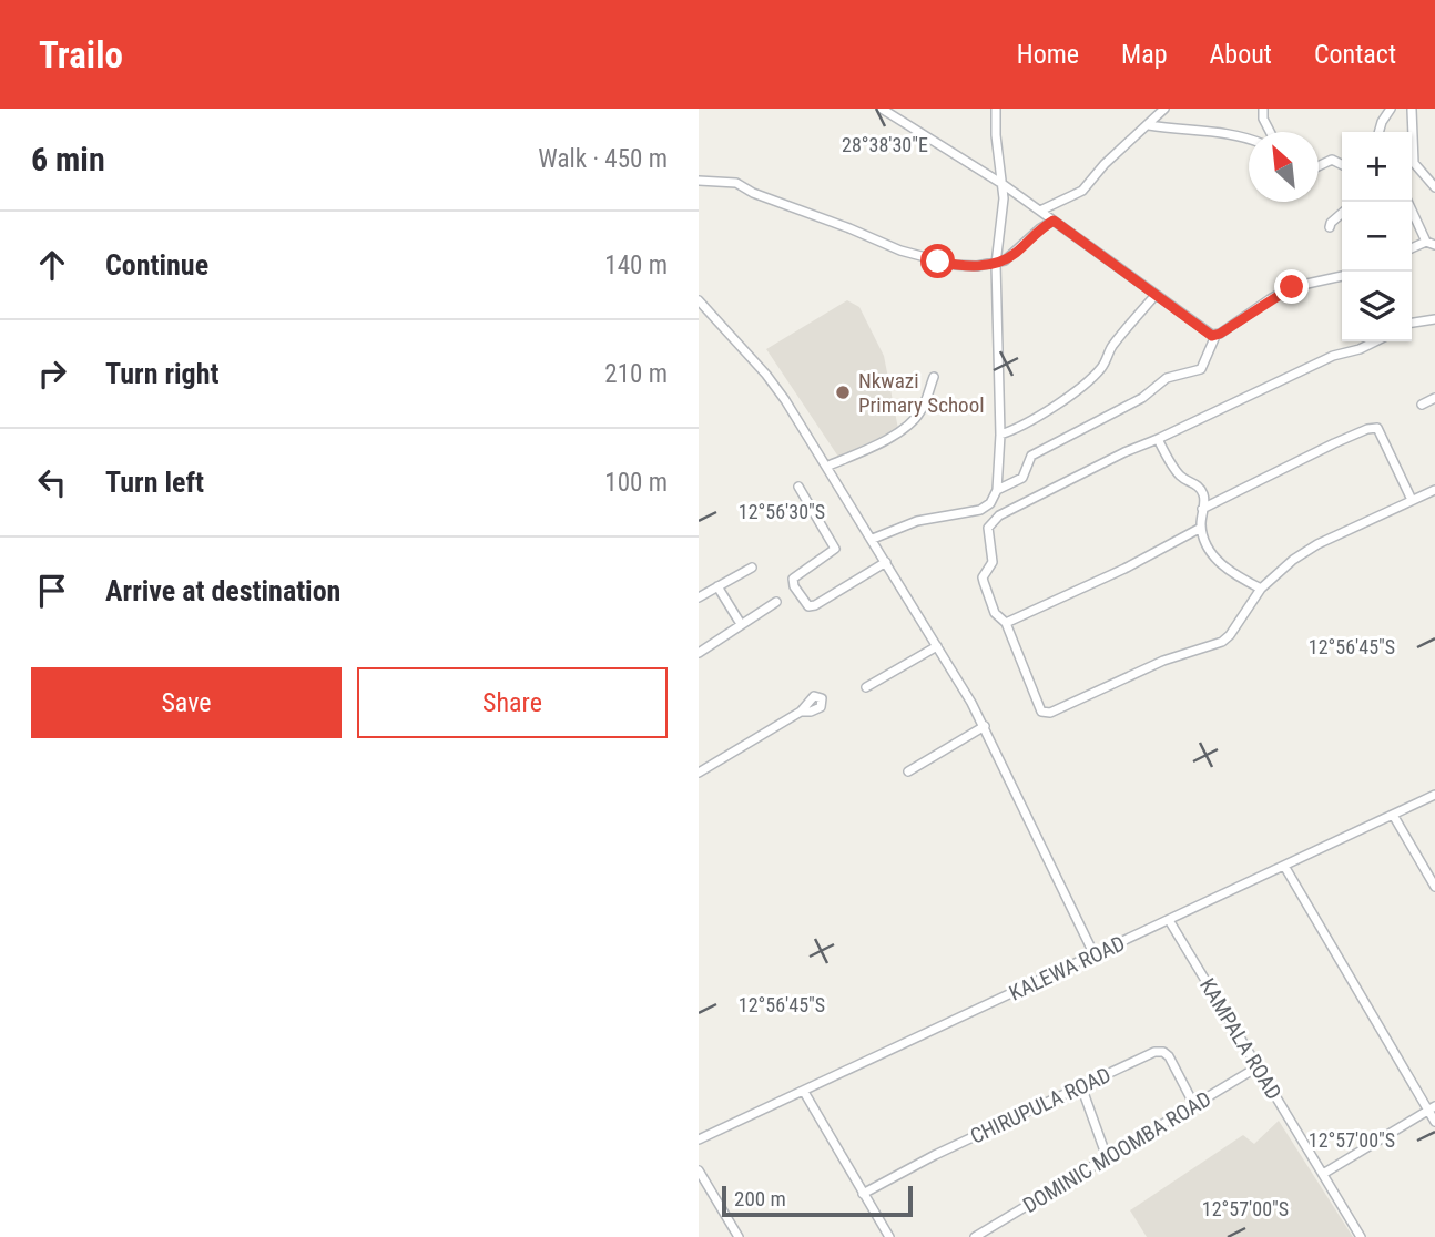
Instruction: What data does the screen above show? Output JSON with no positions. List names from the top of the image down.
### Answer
{
  "streets": {
    "street": [
      "KALEWA ROAD",
      "KAMPALA ROAD",
      "CHIRUPULA ROAD",
      "DOMINIC MOOMBA ROAD"
    ]
  },
  "crossings": [
    ["KALEWA ROAD", "KAMPALA ROAD"],
    ["KAMPALA ROAD", "DOMINIC MOOMBA ROAD"],
    ["CHIRUPULA ROAD", "DOMINIC MOOMBA ROAD"]
  ],
  "places": ["Nkwazi Primary School"],
  "scale_bar": "200 m",
  "north": "top left",
  "page": {
    "header": "Trailo",
    "nav": [
      "Home",
      "Map",
      "About",
      "Contact"
    ],
    "heading": ["6 min", "Walk · 450 m"],
    "map_buttons": ["+", "−"],
    "list": [
      ["Continue", "140 m"],
      ["Turn right", "210 m"],
      ["Turn left", "100 m"],
      "Arrive at destination"
    ],
    "buttons": ["Save", "Share"],
    "scale": "200 m"
  },
  "coordinates": [
    "28°38'30\"E",
    "12°56'30\"S",
    "12°56'45\"S",
    "12°57'00\"S"
  ]
}
